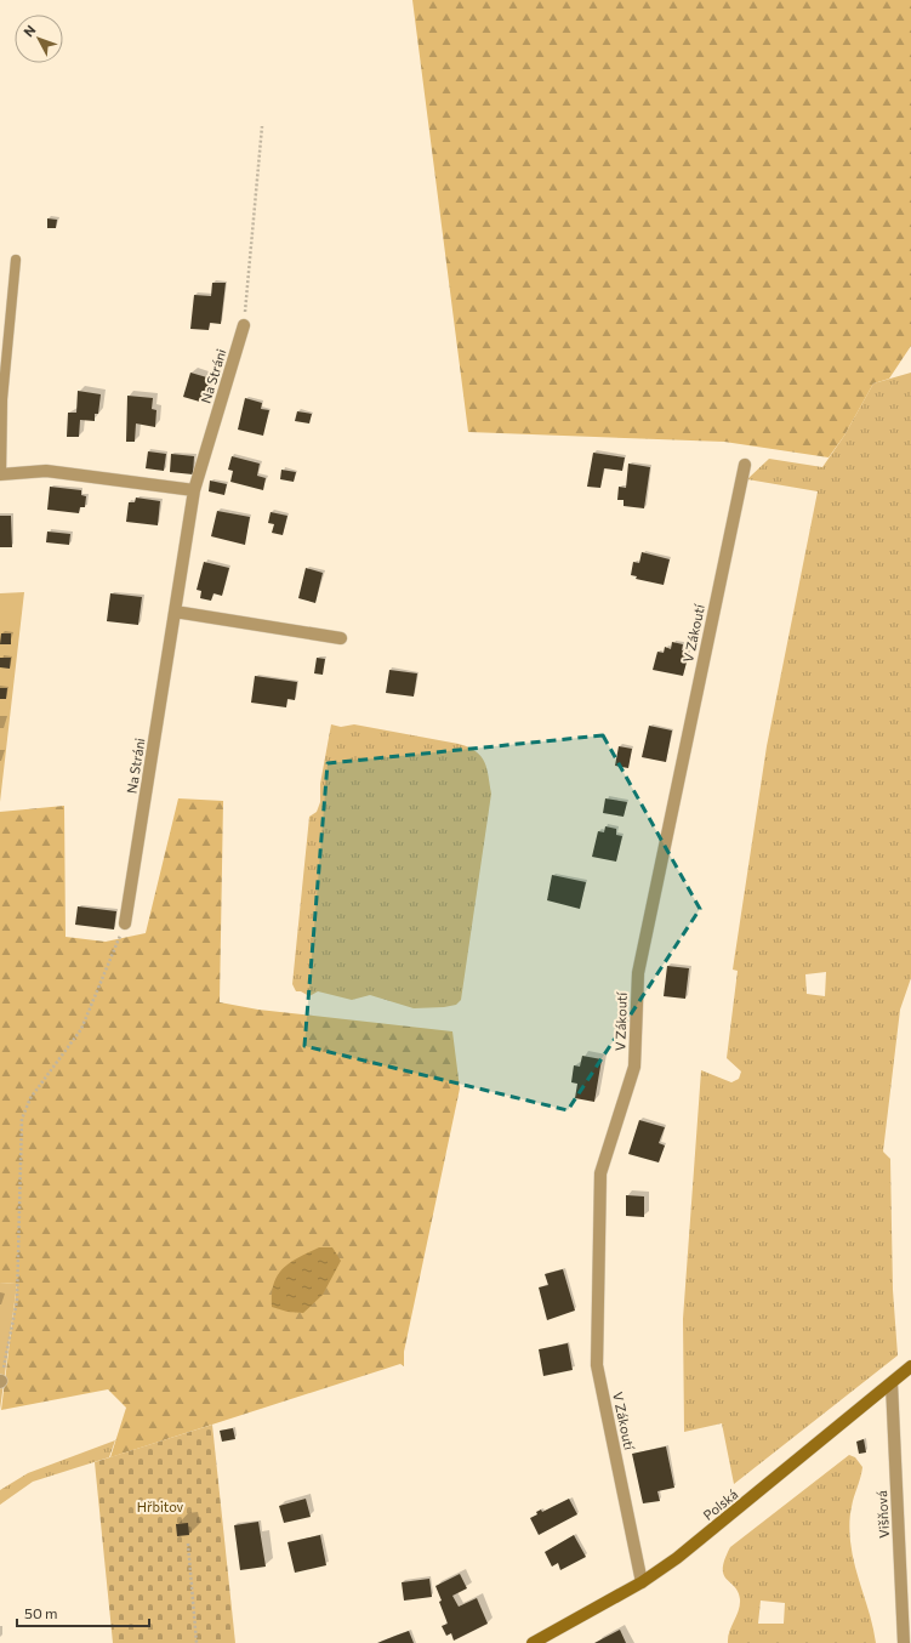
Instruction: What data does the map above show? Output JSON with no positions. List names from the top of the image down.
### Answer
{
  "streets": {
    "street": [
      "Na Stráni",
      "V Zákoutí",
      "Polská",
      "Višňová"
    ]
  },
  "crossings": [
    ["V Zákoutí", "Polská"],
    ["Polská", "Višňová"]
  ],
  "parks": ["Hřbitov"],
  "scale_bar": "50 m",
  "north": "top left"
}
